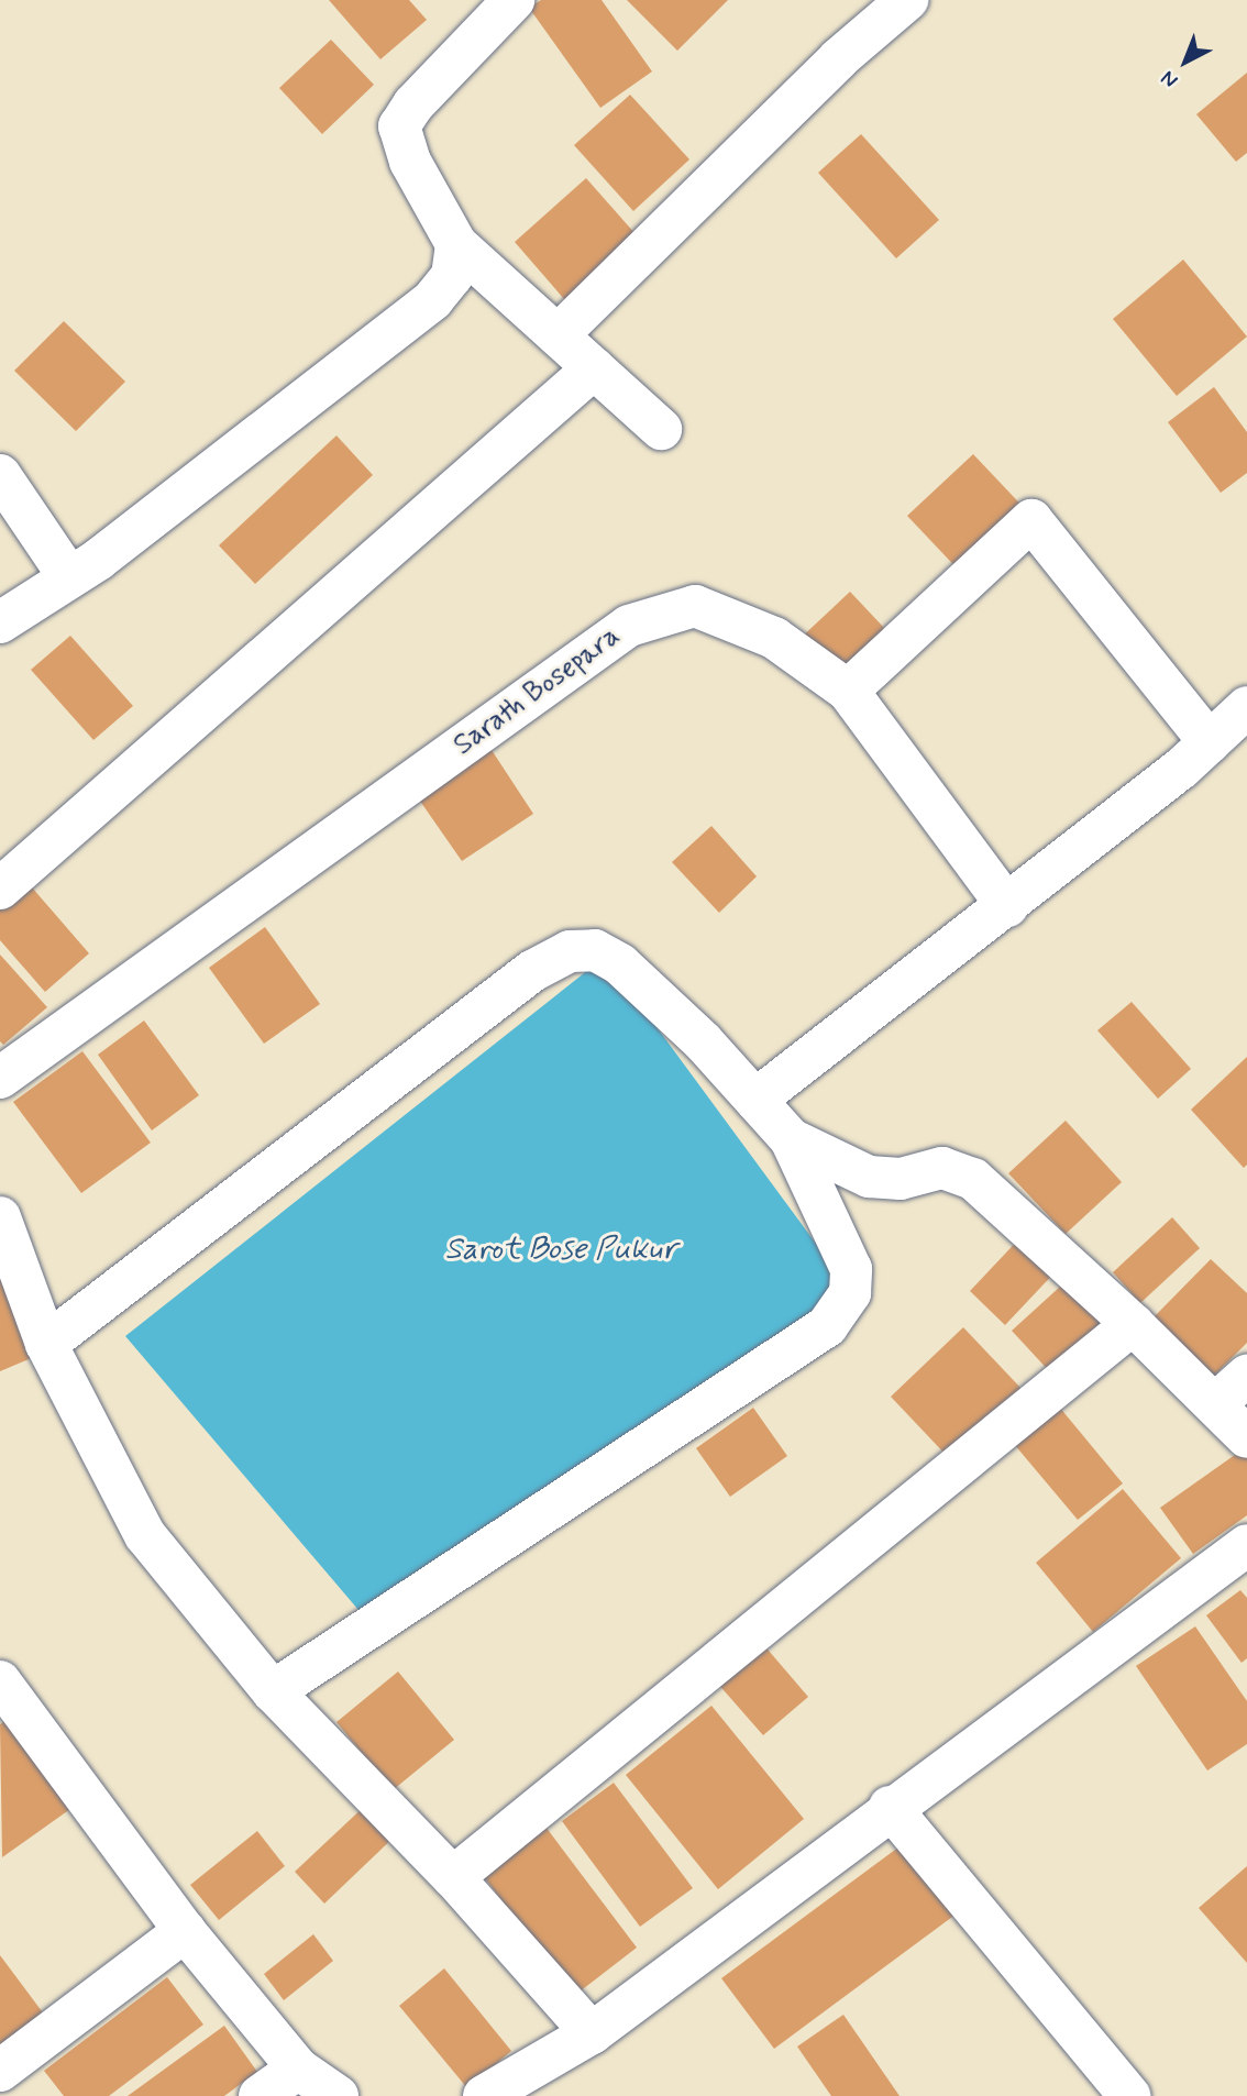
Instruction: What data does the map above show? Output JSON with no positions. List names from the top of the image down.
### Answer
{
  "streets": {
    "street": ["Sarath Bosepara"]
  },
  "water": ["Sarot Bose Pukur"],
  "north": "bottom left"
}
